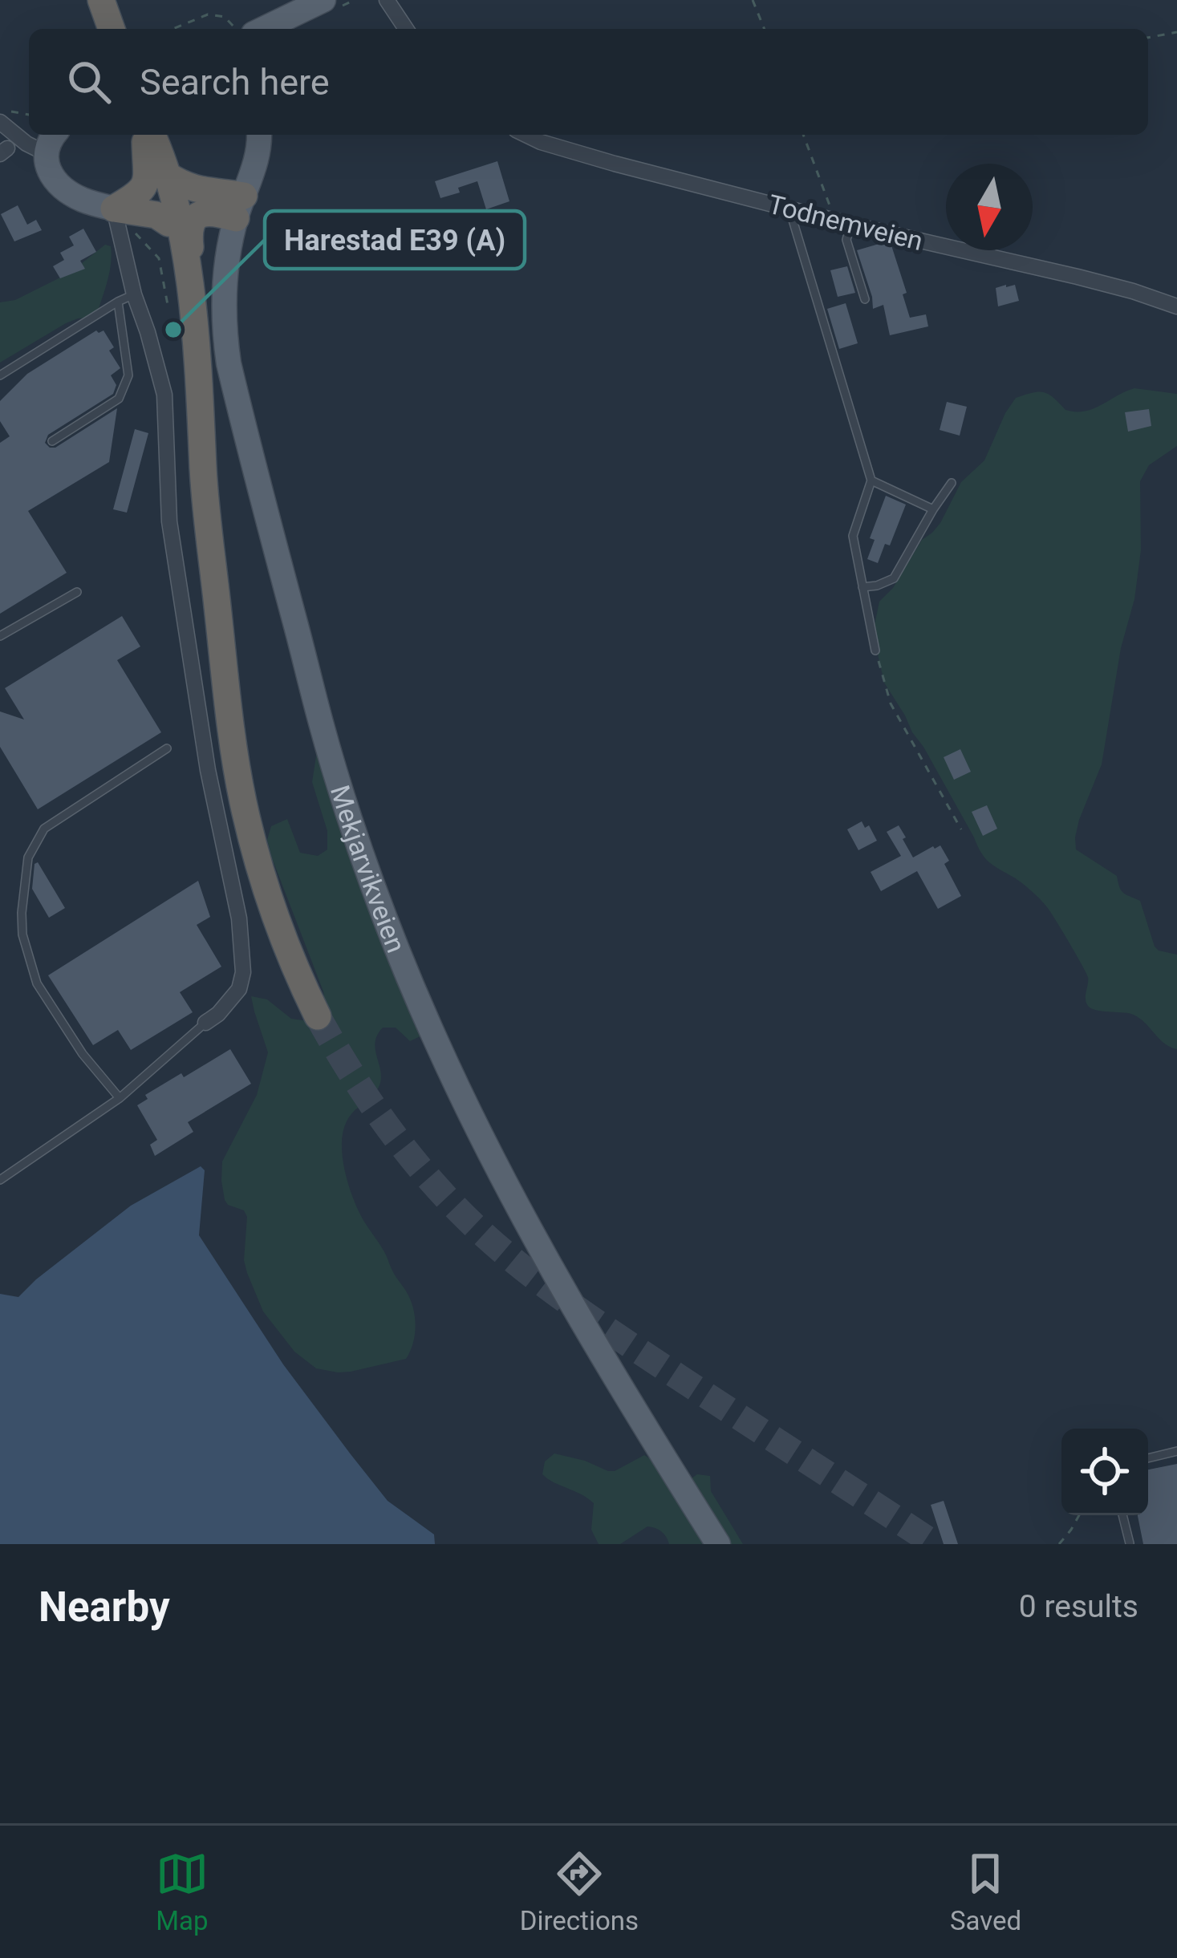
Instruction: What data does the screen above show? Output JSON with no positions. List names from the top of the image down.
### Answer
{
  "streets": {
    "main road": ["Mekjarvikveien"],
    "street": ["Todnemveien"]
  },
  "places": ["Harestad E39 (A)"],
  "north": "bottom",
  "page": {
    "search": "Search here",
    "heading": ["Nearby", "0 results"],
    "nav": ["Map", "Directions", "Saved"]
  }
}
